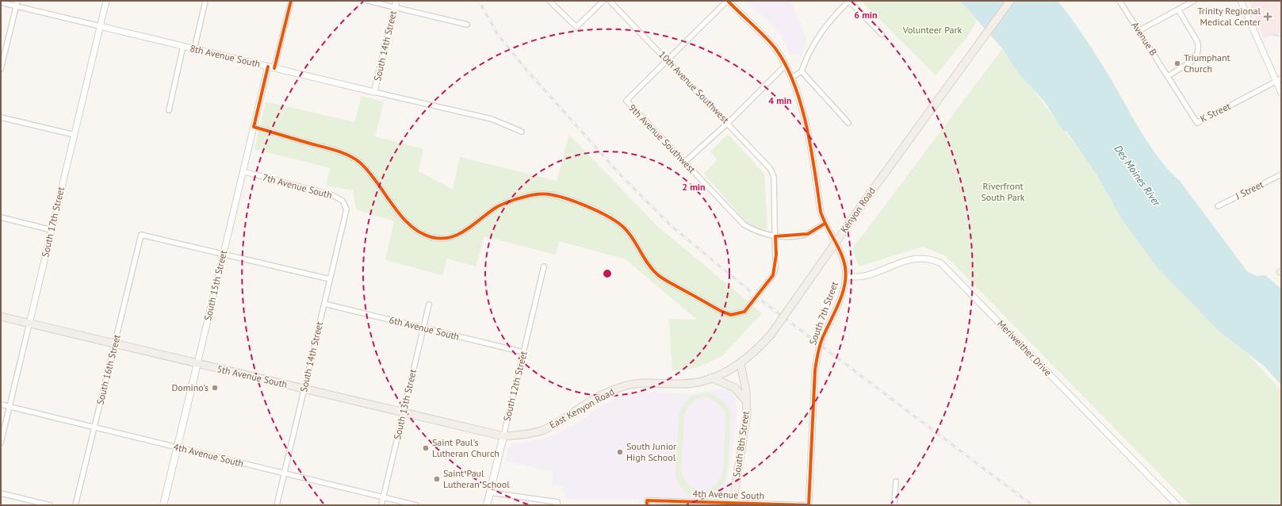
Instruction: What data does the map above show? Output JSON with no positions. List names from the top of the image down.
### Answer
{
  "streets": {
    "main road": [
      "Kenyon Road",
      "South 15th Street",
      "5th Avenue South",
      "South 12th Street",
      "East Kenyon Road",
      "South 8th Street"
    ],
    "street": [
      "Avenue B",
      "South 14th Street",
      "8th Avenue South",
      "10th Avenue Southwest",
      "K Street",
      "9th Avenue Southwest",
      "7th Avenue South",
      "J Street",
      "South 17th Street",
      "South 7th Street",
      "6th Avenue South",
      "Meriweither Drive",
      "South 16th Street",
      "South 13th Street",
      "4th Avenue South"
    ]
  },
  "crossings": [
    ["Avenue B", "K Street"],
    ["South 14th Street", "8th Avenue South"],
    ["South 14th Street", "7th Avenue South"],
    ["South 14th Street", "6th Avenue South"],
    ["South 14th Street", "5th Avenue South"],
    ["South 14th Street", "4th Avenue South"],
    ["8th Avenue South", "South 17th Street"],
    ["8th Avenue South", "South 15th Street"],
    ["10th Avenue Southwest", "9th Avenue Southwest"],
    ["9th Avenue Southwest", "South 7th Street"],
    ["7th Avenue South", "South 15th Street"],
    ["Kenyon Road", "East Kenyon Road"],
    ["Kenyon Road", "South 8th Street"],
    ["South 17th Street", "5th Avenue South"],
    ["South 17th Street", "4th Avenue South"],
    ["South 15th Street", "South 16th Street"],
    ["South 15th Street", "5th Avenue South"],
    ["South 15th Street", "4th Avenue South"],
    ["South 7th Street", "Meriweither Drive"],
    ["South 7th Street", "4th Avenue South"],
    ["6th Avenue South", "South 12th Street"],
    ["6th Avenue South", "South 13th Street"],
    ["South 16th Street", "5th Avenue South"],
    ["South 16th Street", "4th Avenue South"],
    ["5th Avenue South", "South 12th Street"],
    ["5th Avenue South", "South 13th Street"],
    ["5th Avenue South", "East Kenyon Road"],
    ["South 12th Street", "East Kenyon Road"],
    ["South 13th Street", "4th Avenue South"],
    ["South 8th Street", "4th Avenue South"]
  ],
  "water": ["Des Moines River"],
  "parks": ["Volunteer Park", "Riverfront South Park"],
  "places": {
    "health": ["Trinity Regional Medical Center"],
    "other": [
      "Triumphant Church",
      "Domino's",
      "Saint Paul's Lutheran Church",
      "South Junior High School",
      "Saint Paul Lutheran School"
    ]
  },
  "rings": ["6 min", "4 min", "2 min"]
}
